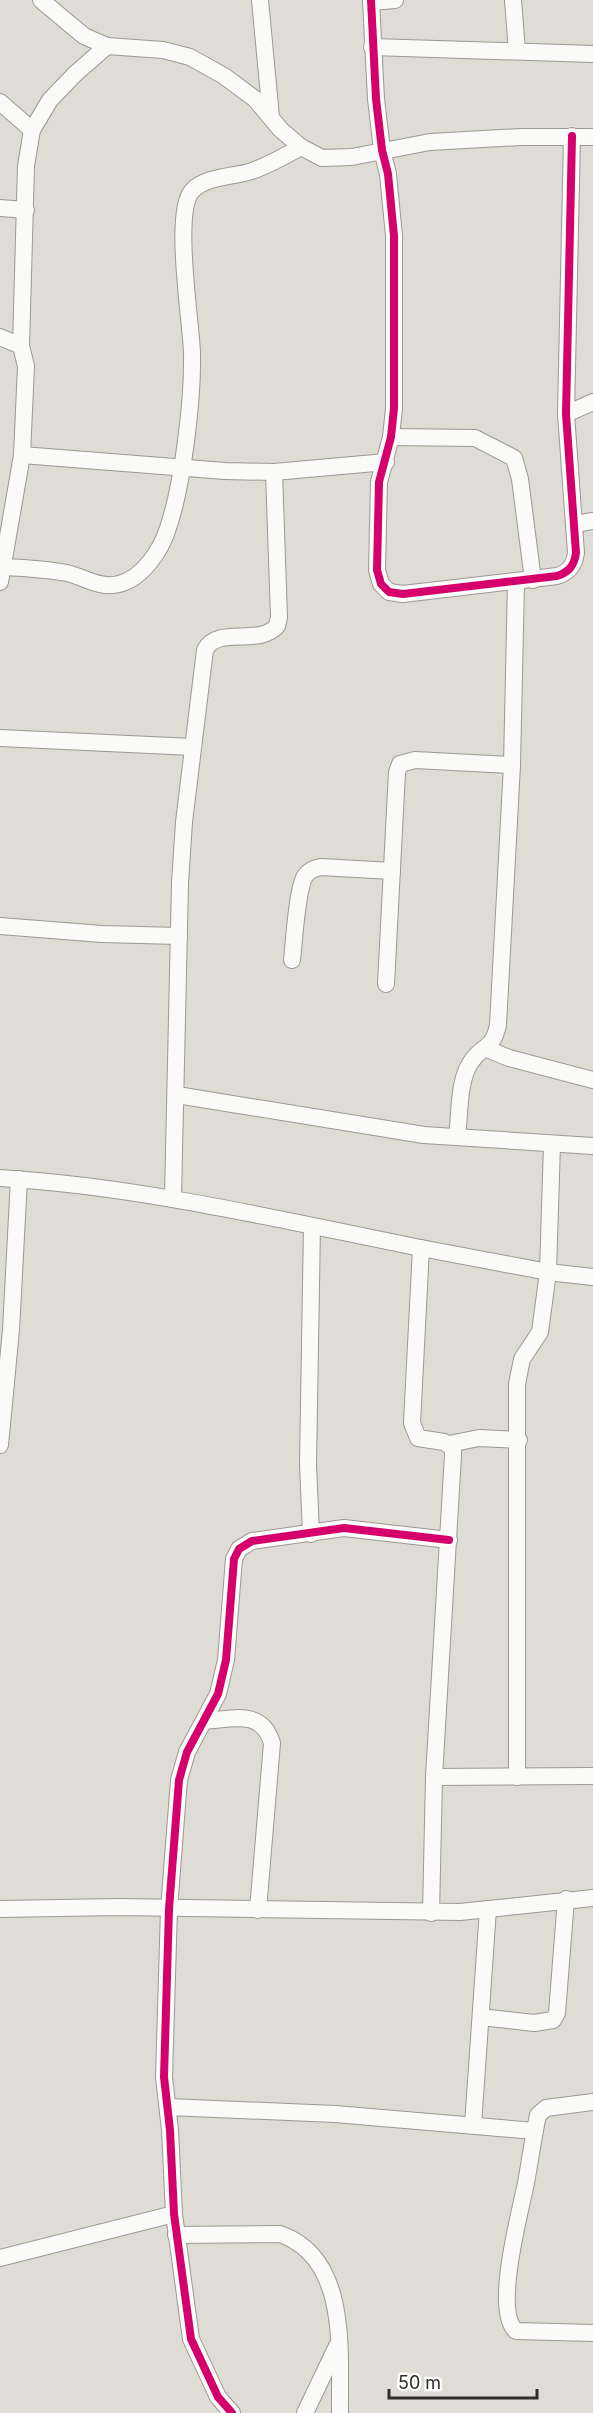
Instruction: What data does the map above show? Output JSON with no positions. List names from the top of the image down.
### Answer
{
  "scale_bar": "50 m"
}
